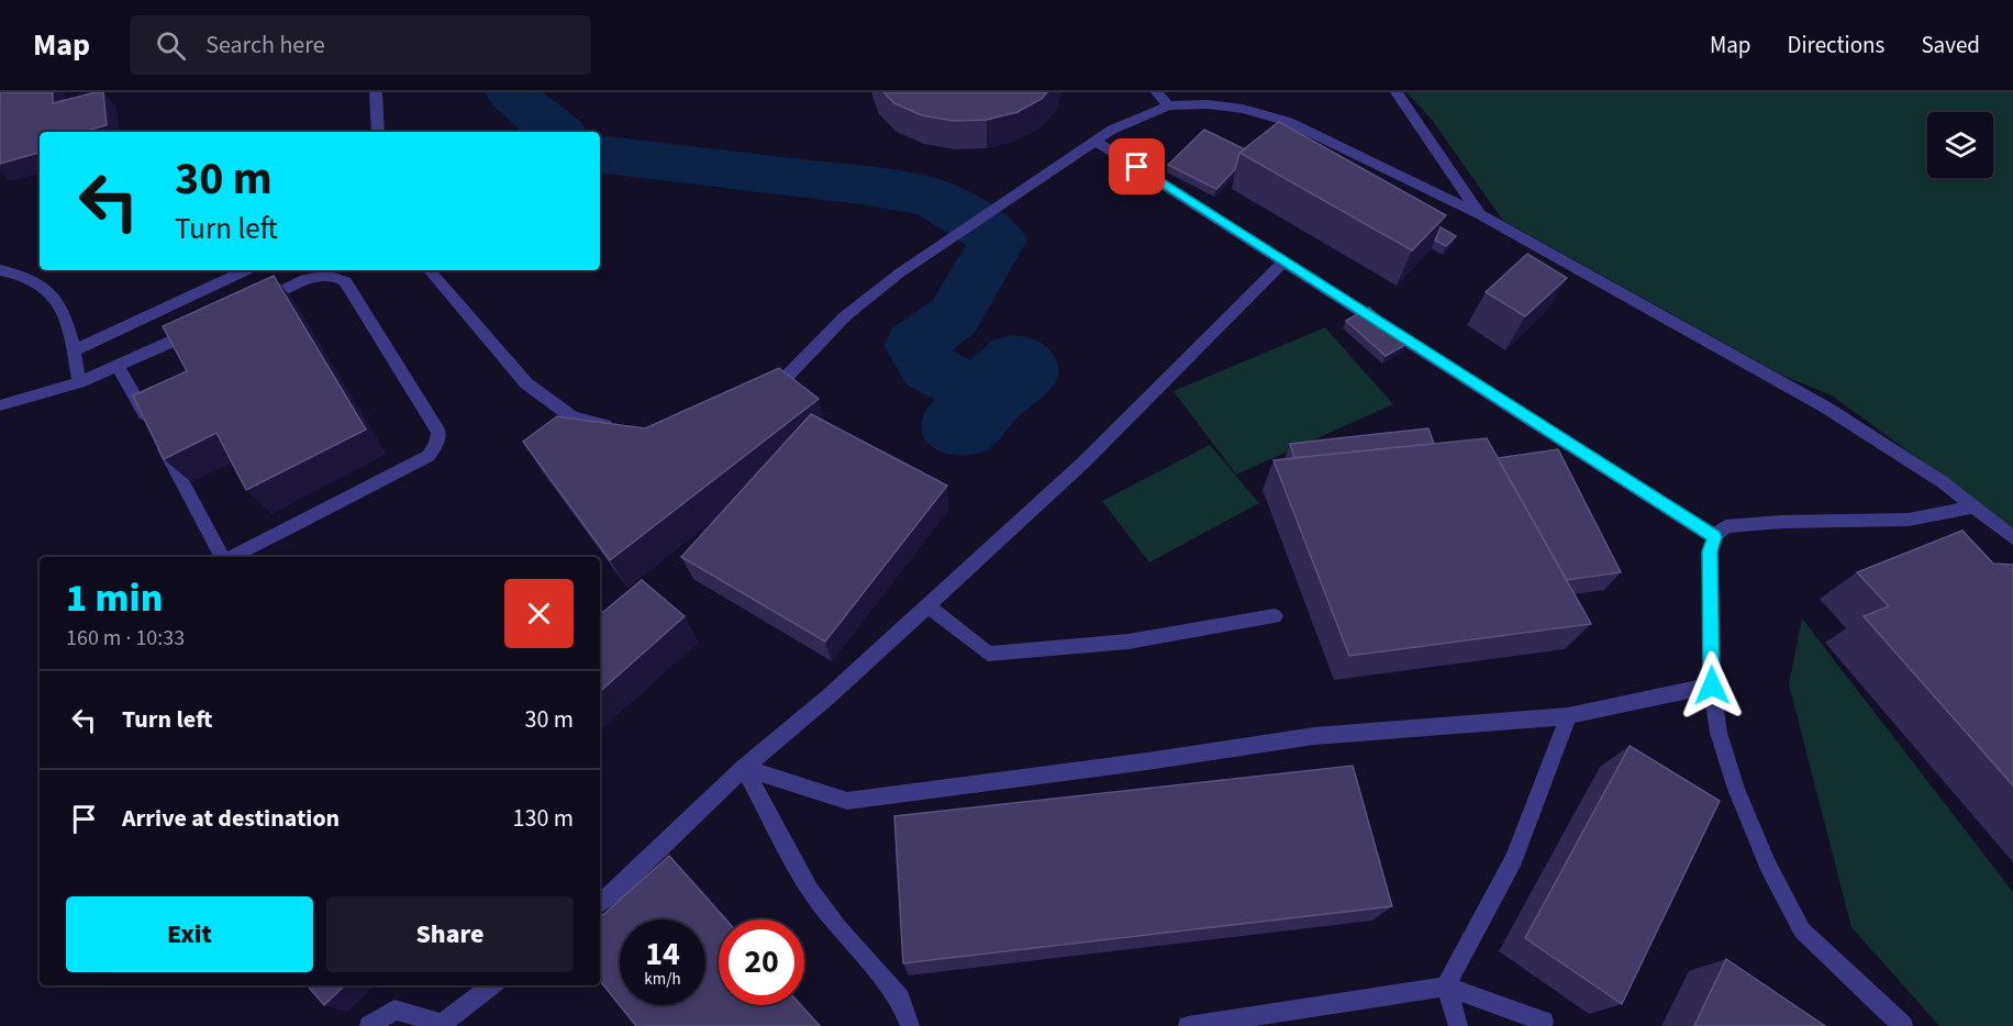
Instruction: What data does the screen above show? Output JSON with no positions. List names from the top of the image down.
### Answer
{
  "page": {
    "header": "Map",
    "search": "Search here",
    "nav": ["Map", "Directions", "Saved"],
    "turn": ["30 m", "Turn left"],
    "heading": ["1 min", "160 m · 10:33"],
    "list": [
      {
        "name": "Turn left",
        "value": "30 m"
      },
      {
        "name": "Arrive at destination",
        "value": "130 m"
      }
    ],
    "buttons": ["Exit", "Share"],
    "speed": "14 km/h",
    "limit": "20"
  }
}
